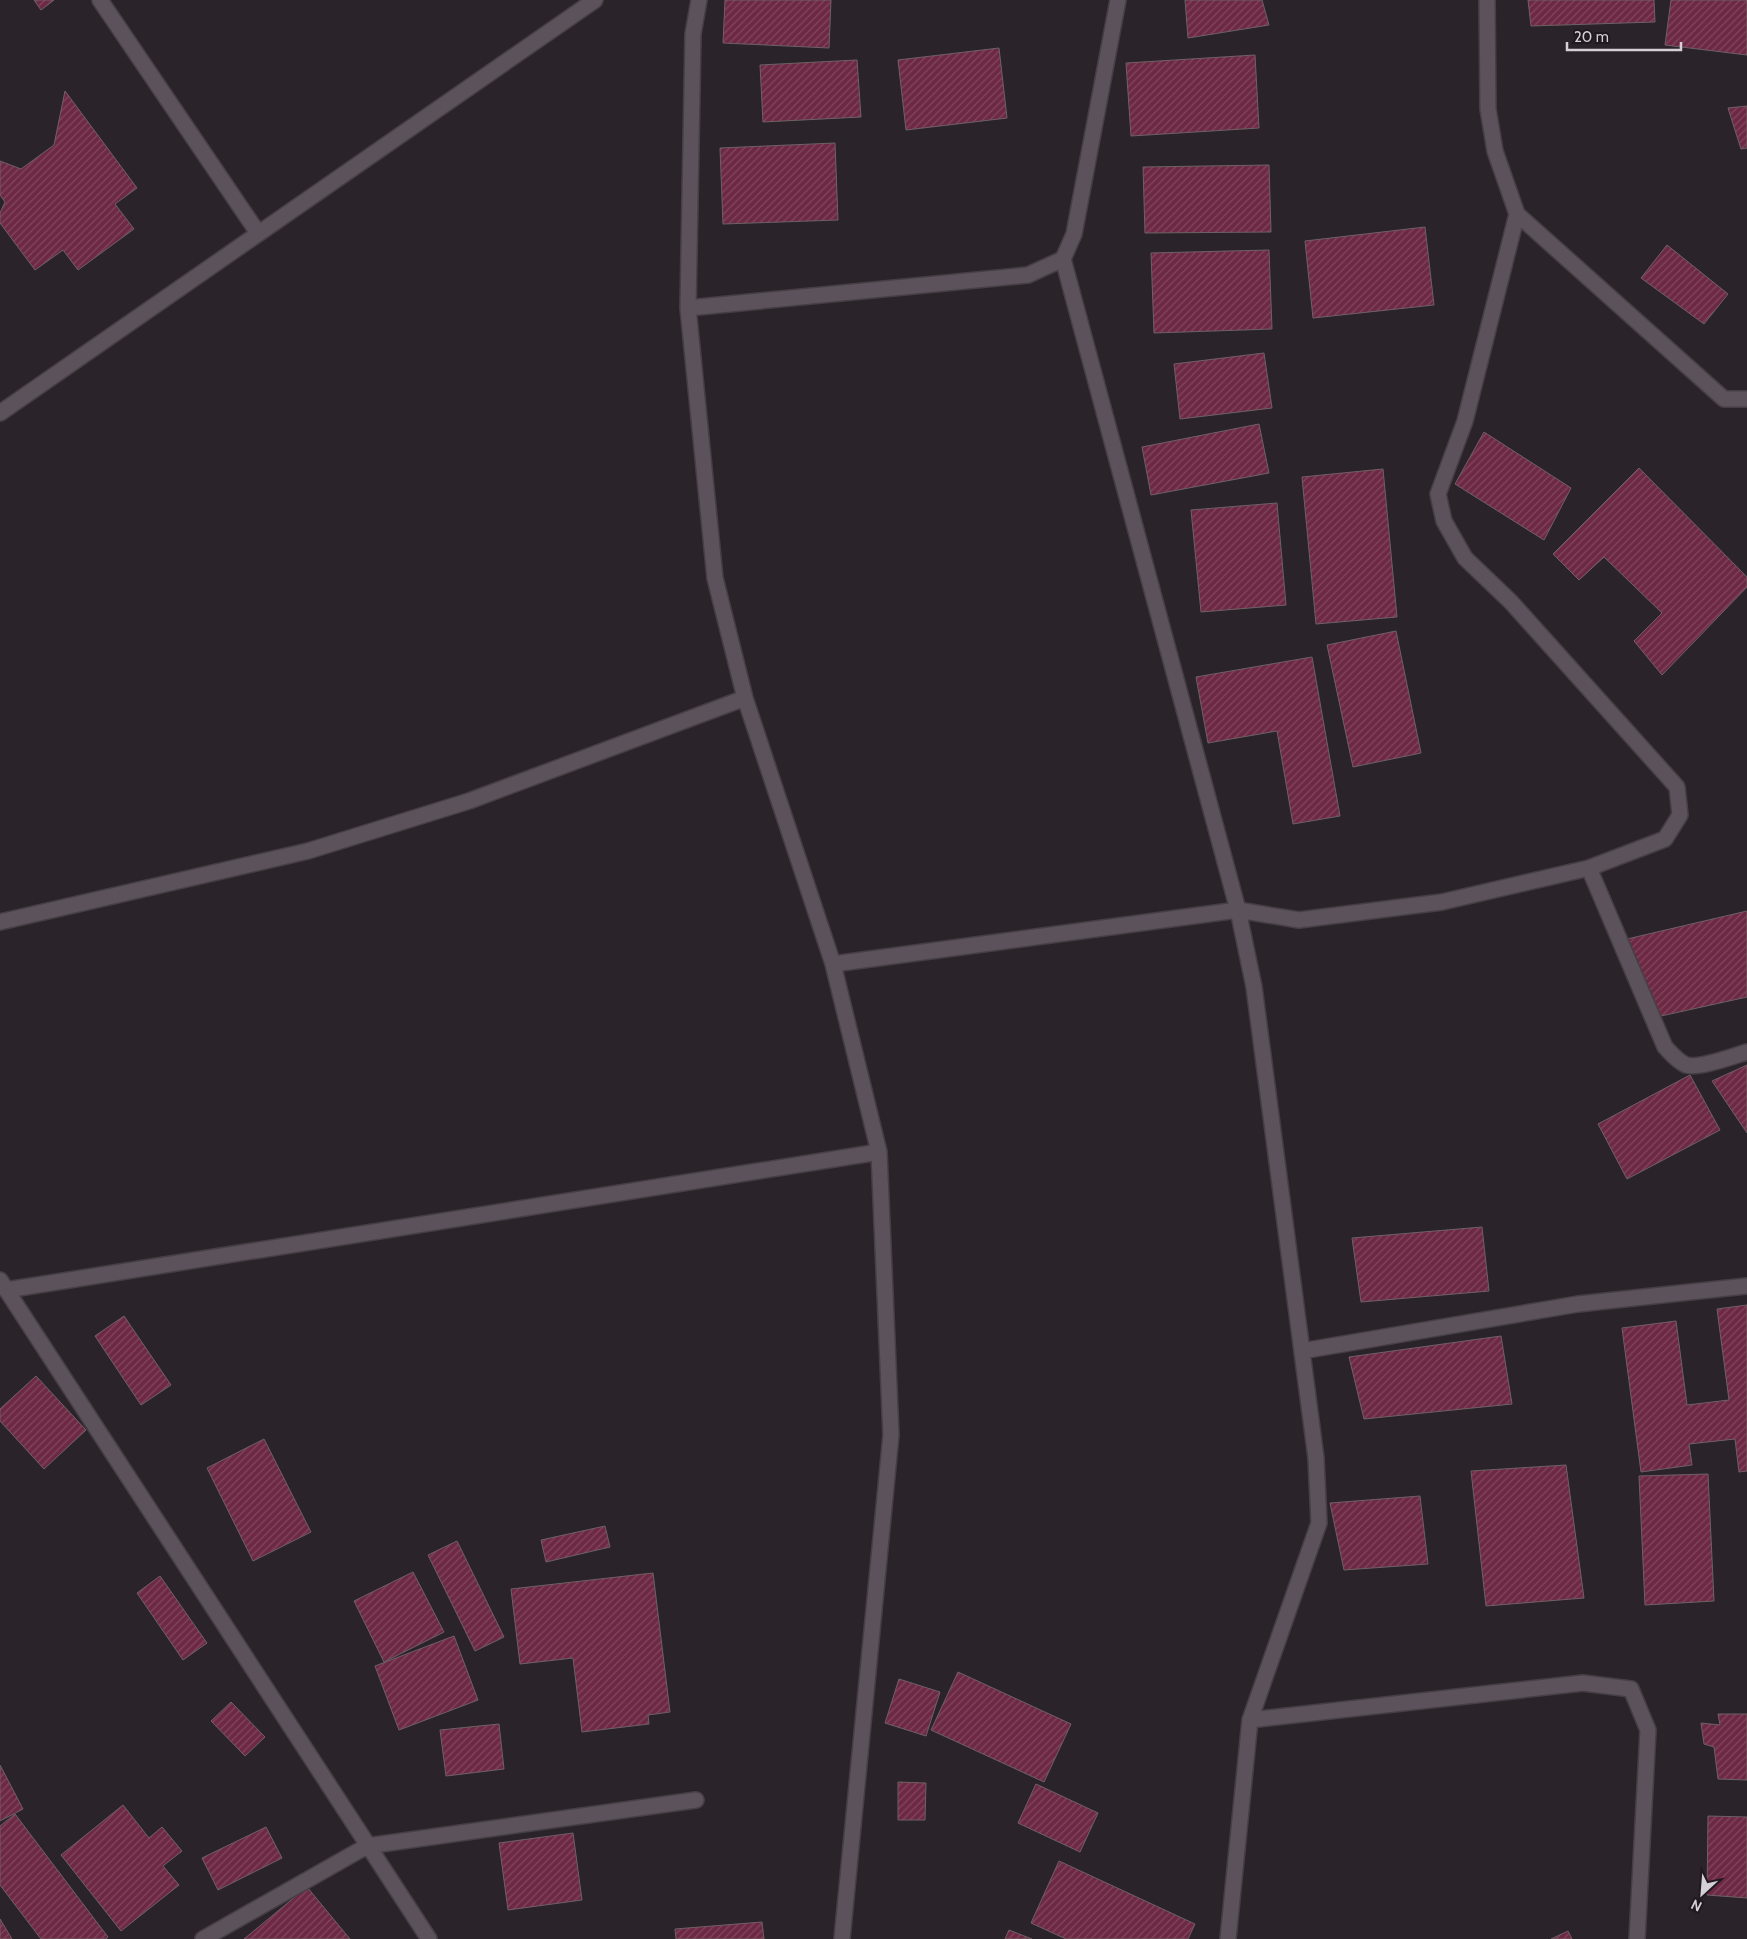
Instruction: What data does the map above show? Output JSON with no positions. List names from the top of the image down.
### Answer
{
  "scale_bar": "20 m",
  "north": "bottom left"
}
